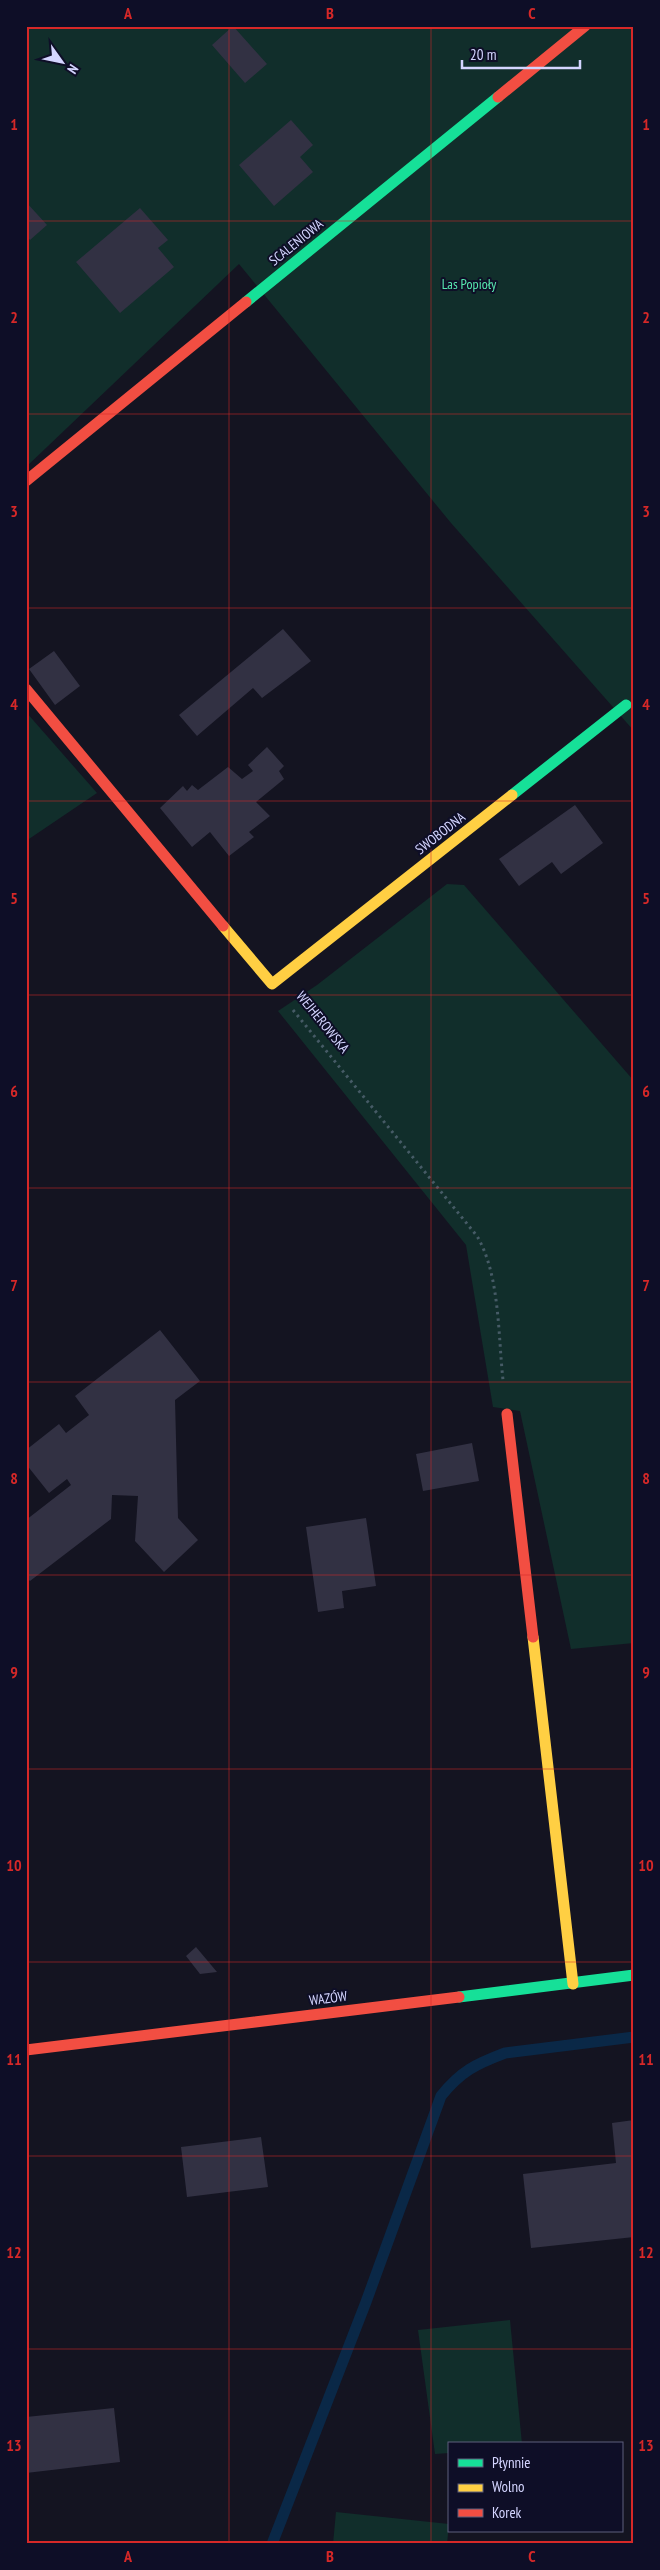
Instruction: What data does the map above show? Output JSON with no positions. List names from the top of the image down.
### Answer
{
  "streets": {
    "street": ["SCALENIOWA", "SWOBODNA", "WAZÓW"],
    "path": ["WEJHEROWSKA"]
  },
  "crossings": [
    ["SWOBODNA", "WEJHEROWSKA"]
  ],
  "parks": ["Las Popioły"],
  "legend": ["Płynnie", "Wolno", "Korek"],
  "scale_bar": "20 m",
  "north": "bottom right",
  "grid": {
    "columns": ["A", "B", "C"],
    "rows": [
      "1",
      "2",
      "3",
      "4",
      "5",
      "6",
      "7",
      "8",
      "9",
      "10",
      "11",
      "12",
      "13"
    ]
  }
}
